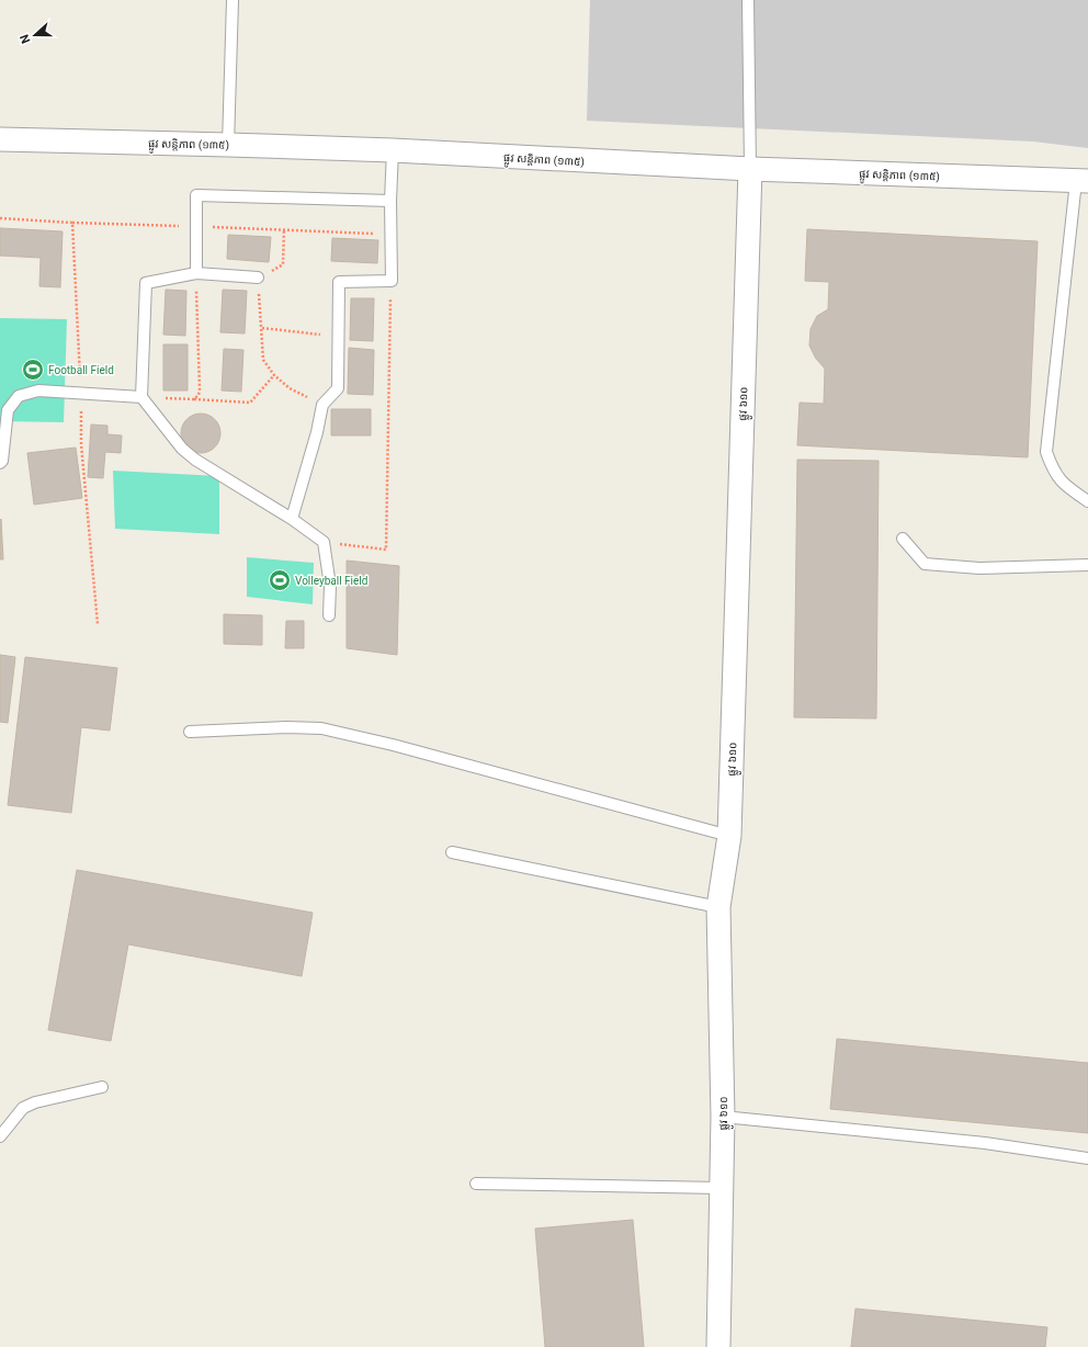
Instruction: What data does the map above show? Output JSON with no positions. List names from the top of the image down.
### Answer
{
  "streets": {
    "street": ["ផ្លូវ សន្តិភាព (១៣៥)", "ផ្លូវ ៦១០"]
  },
  "crossings": [
    ["ផ្លូវ សន្តិភាព (១៣៥)", "ផ្លូវ ៦១០"]
  ],
  "places": {
    "sports": ["Football Field", "Volleyball Field"]
  },
  "north": "left"
}
